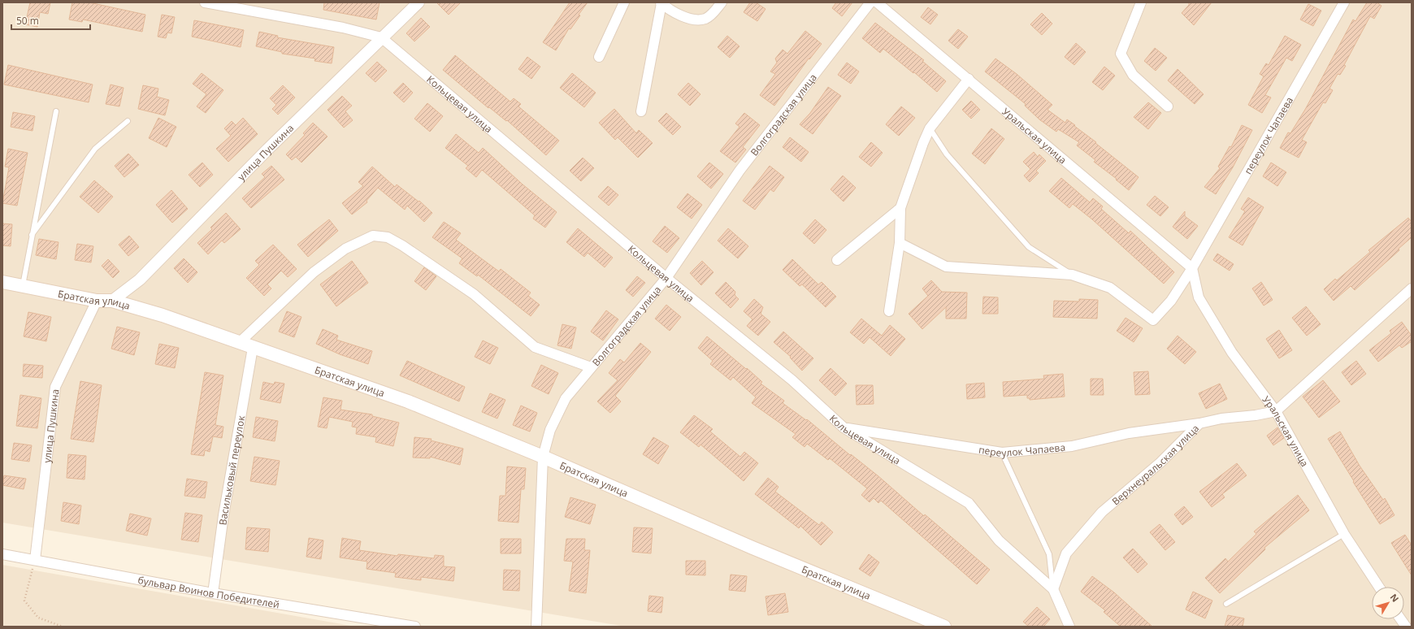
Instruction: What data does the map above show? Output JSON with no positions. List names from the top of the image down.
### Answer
{
  "streets": {
    "main road": ["Братская улица"],
    "street": [
      "Кольцевая улица",
      "Волгоградская улица",
      "Уральская улица",
      "переулок Чапаева",
      "улица Пушкина",
      "Верхнеуральская улица",
      "Васильковый переулок",
      "бульвар Воинов Победителей"
    ]
  },
  "crossings": [
    ["Кольцевая улица", "Волгоградская улица"],
    ["Кольцевая улица", "переулок Чапаева"],
    ["Кольцевая улица", "улица Пушкина"],
    ["Кольцевая улица", "Верхнеуральская улица"],
    ["Волгоградская улица", "Братская улица"],
    ["Уральская улица", "переулок Чапаева"],
    ["Уральская улица", "Верхнеуральская улица"],
    ["переулок Чапаева", "Верхнеуральская улица"],
    ["улица Пушкина", "Братская улица"],
    ["улица Пушкина", "бульвар Воинов Победителей"],
    ["Братская улица", "Васильковый переулок"],
    ["Васильковый переулок", "бульвар Воинов Победителей"]
  ],
  "scale_bar": "50 m",
  "north": "top right"
}
